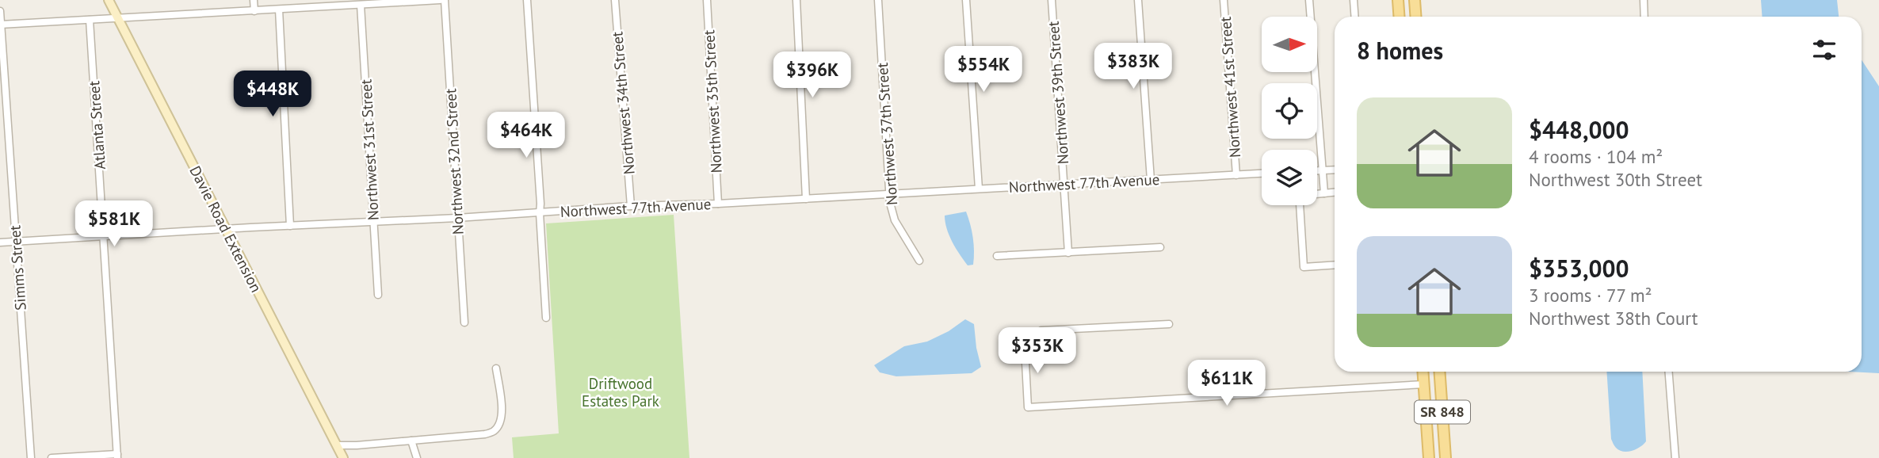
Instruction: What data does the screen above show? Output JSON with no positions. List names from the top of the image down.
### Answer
{
  "streets": {
    "main road": ["Davie Road Extension", "SR 848"],
    "street": [
      "Northwest 41st Street",
      "Northwest 39th Street",
      "Northwest 35th Street",
      "Northwest 34th Street",
      "Atlanta Street",
      "Northwest 37th Street",
      "Northwest 31st Street",
      "Northwest 32nd Street",
      "Northwest 77th Avenue",
      "Simms Street"
    ]
  },
  "crossings": [
    ["Northwest 41st Street", "Northwest 77th Avenue"],
    ["Northwest 39th Street", "Northwest 77th Avenue"],
    ["Northwest 35th Street", "Northwest 77th Avenue"],
    ["Northwest 34th Street", "Northwest 77th Avenue"],
    ["Atlanta Street", "Northwest 77th Avenue"],
    ["Northwest 37th Street", "Northwest 77th Avenue"],
    ["Northwest 31st Street", "Northwest 77th Avenue"],
    ["Northwest 32nd Street", "Northwest 77th Avenue"],
    ["Northwest 77th Avenue", "Davie Road Extension"],
    ["Northwest 77th Avenue", "Simms Street"]
  ],
  "parks": ["Driftwood Estates Park"],
  "north": "right",
  "page": {
    "heading": "8 homes",
    "price": [
      "$383K",
      "$554K",
      "$396K",
      "$448K",
      "$464K",
      "$581K",
      "$353K",
      "$611K"
    ],
    "list": [
      {
        "name": "$448,000",
        "note": "4 rooms · 104 m² · Northwest 30th Street"
      },
      {
        "name": "$353,000",
        "note": "3 rooms · 77 m² · Northwest 38th Court"
      }
    ]
  }
}
